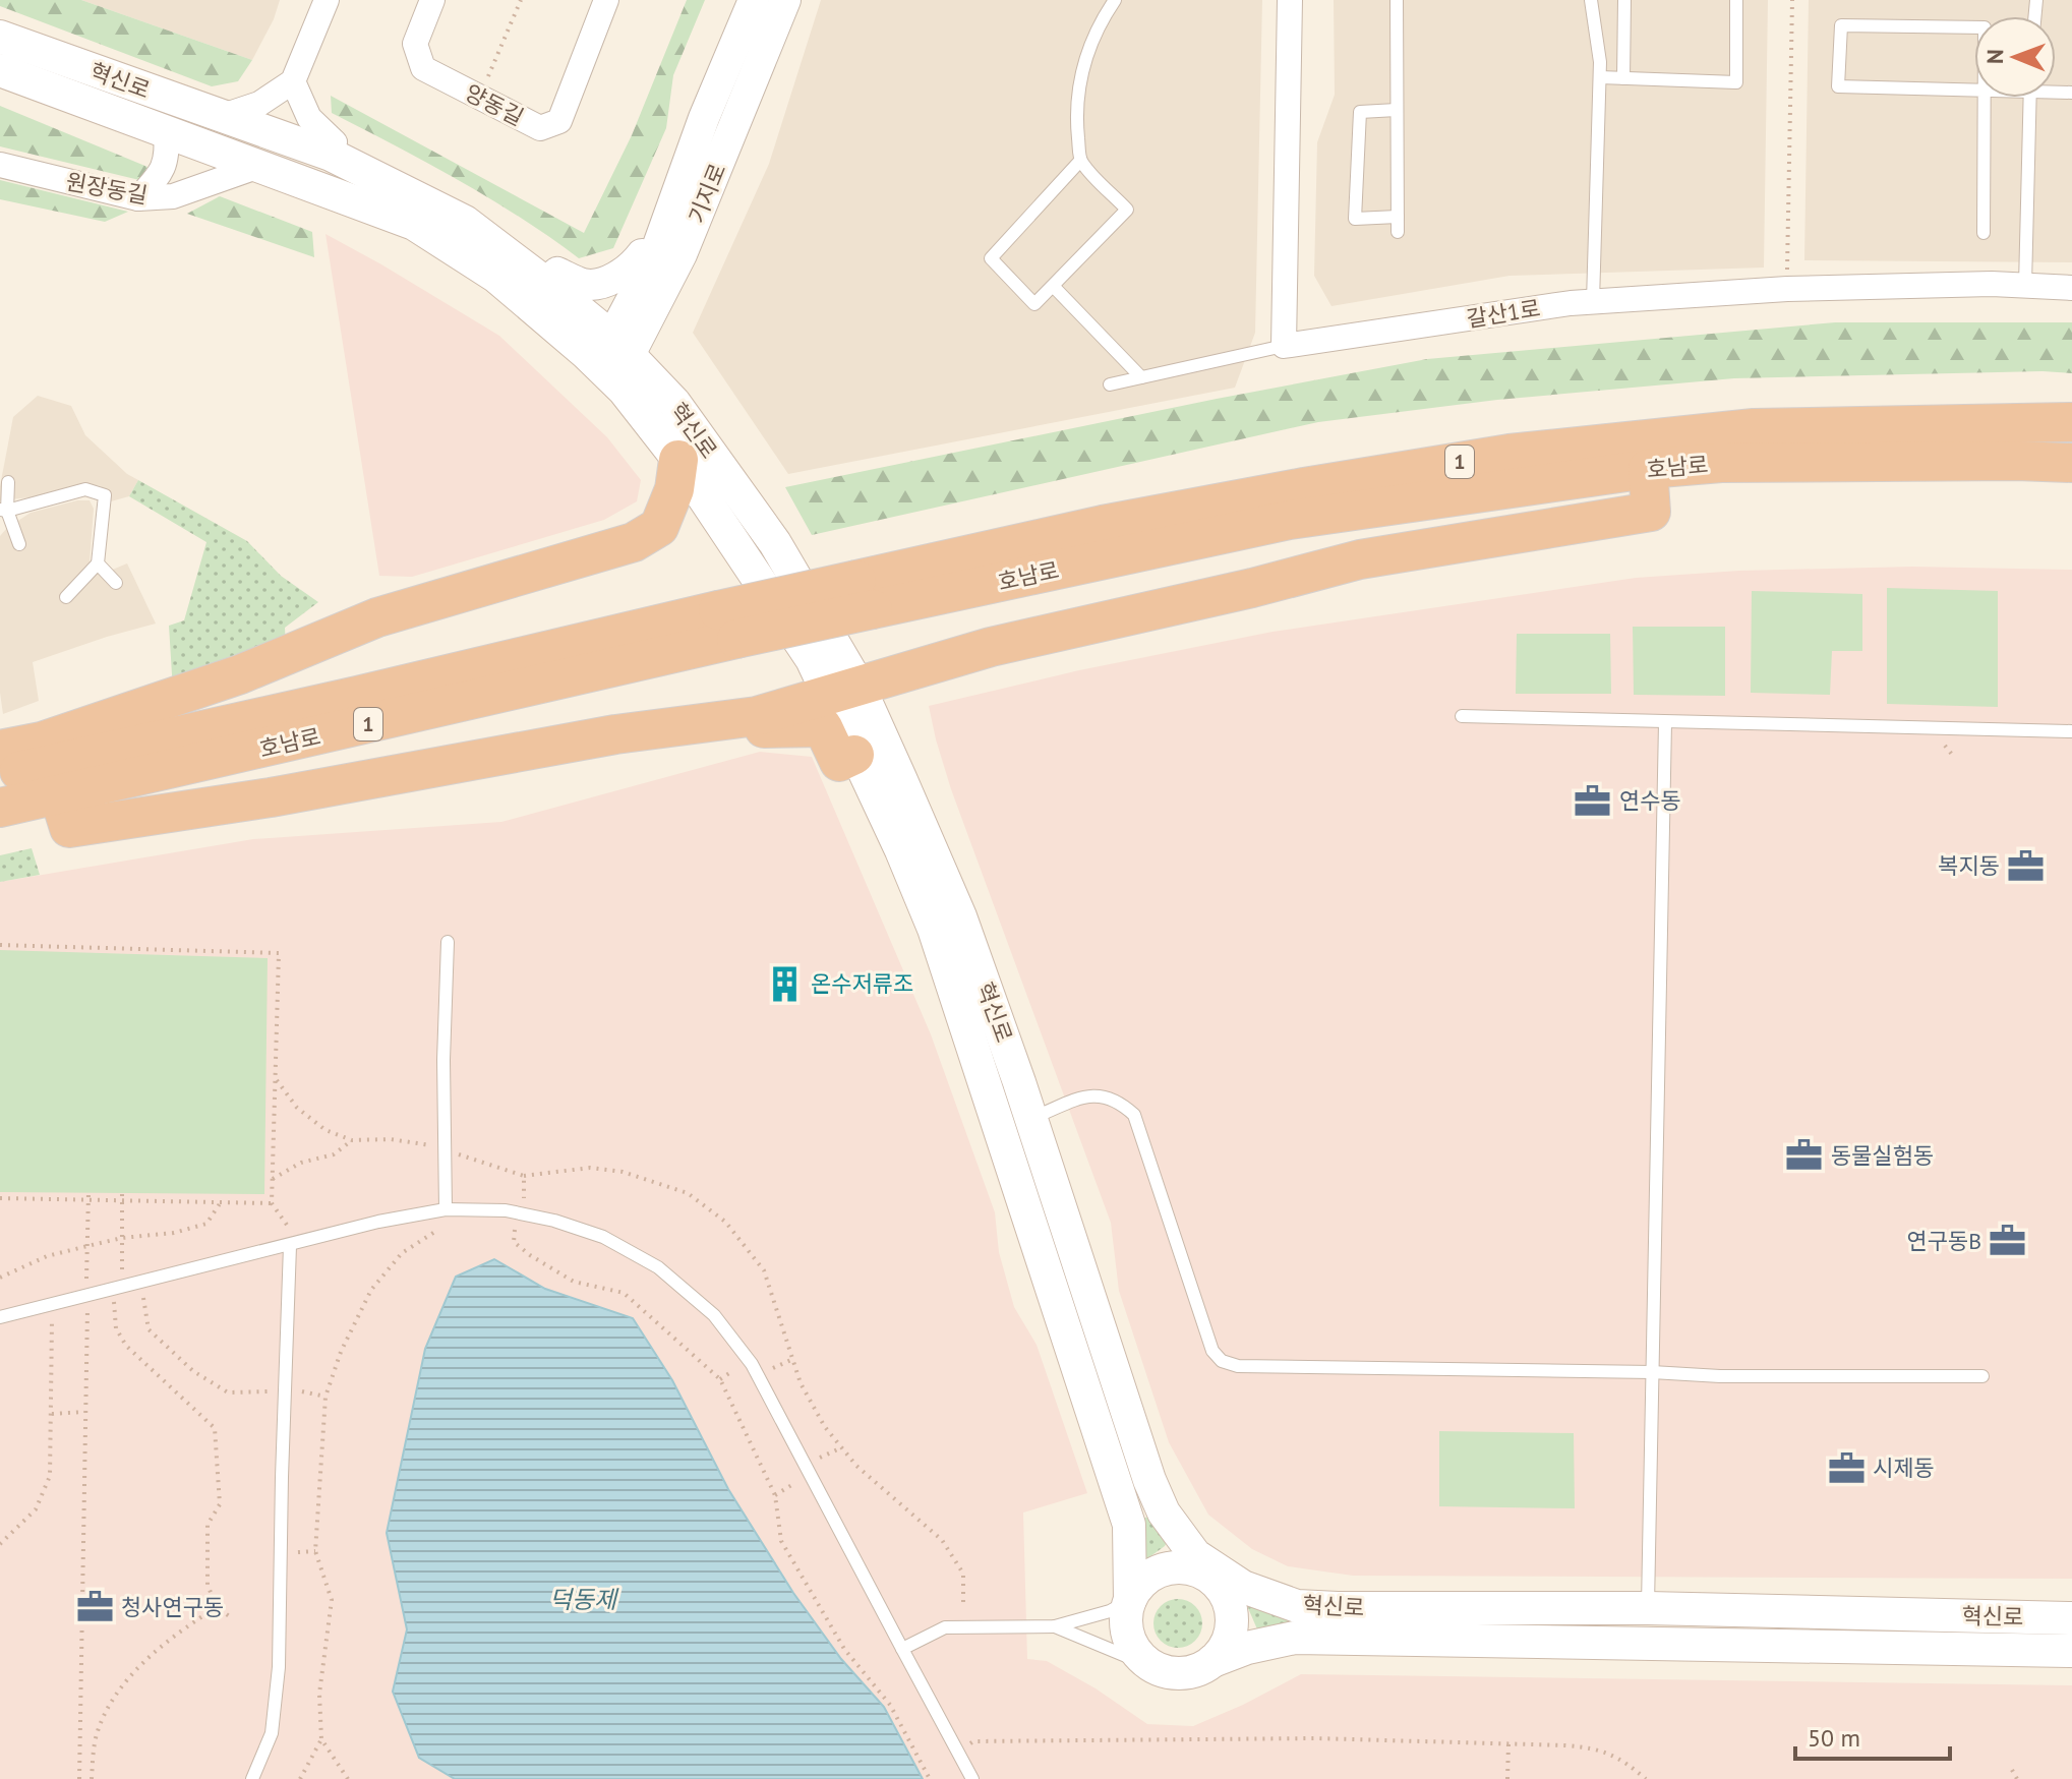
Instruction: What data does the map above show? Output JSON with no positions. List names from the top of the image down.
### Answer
{
  "streets": {
    "highway": ["1", "호남로"],
    "main road": ["혁신로"],
    "street": [
      "양동길",
      "원장동길",
      "기지로",
      "갈산1로"
    ]
  },
  "crossings": [
    ["혁신로", "원장동길"],
    ["혁신로", "기지로"]
  ],
  "water": ["덕동제"],
  "places": {
    "office": [
      "연수동",
      "복지동",
      "동물실험동",
      "연구동B",
      "시제동",
      "청사연구동"
    ],
    "building": ["온수저류조"]
  },
  "scale_bar": "50 m",
  "north": "left"
}
